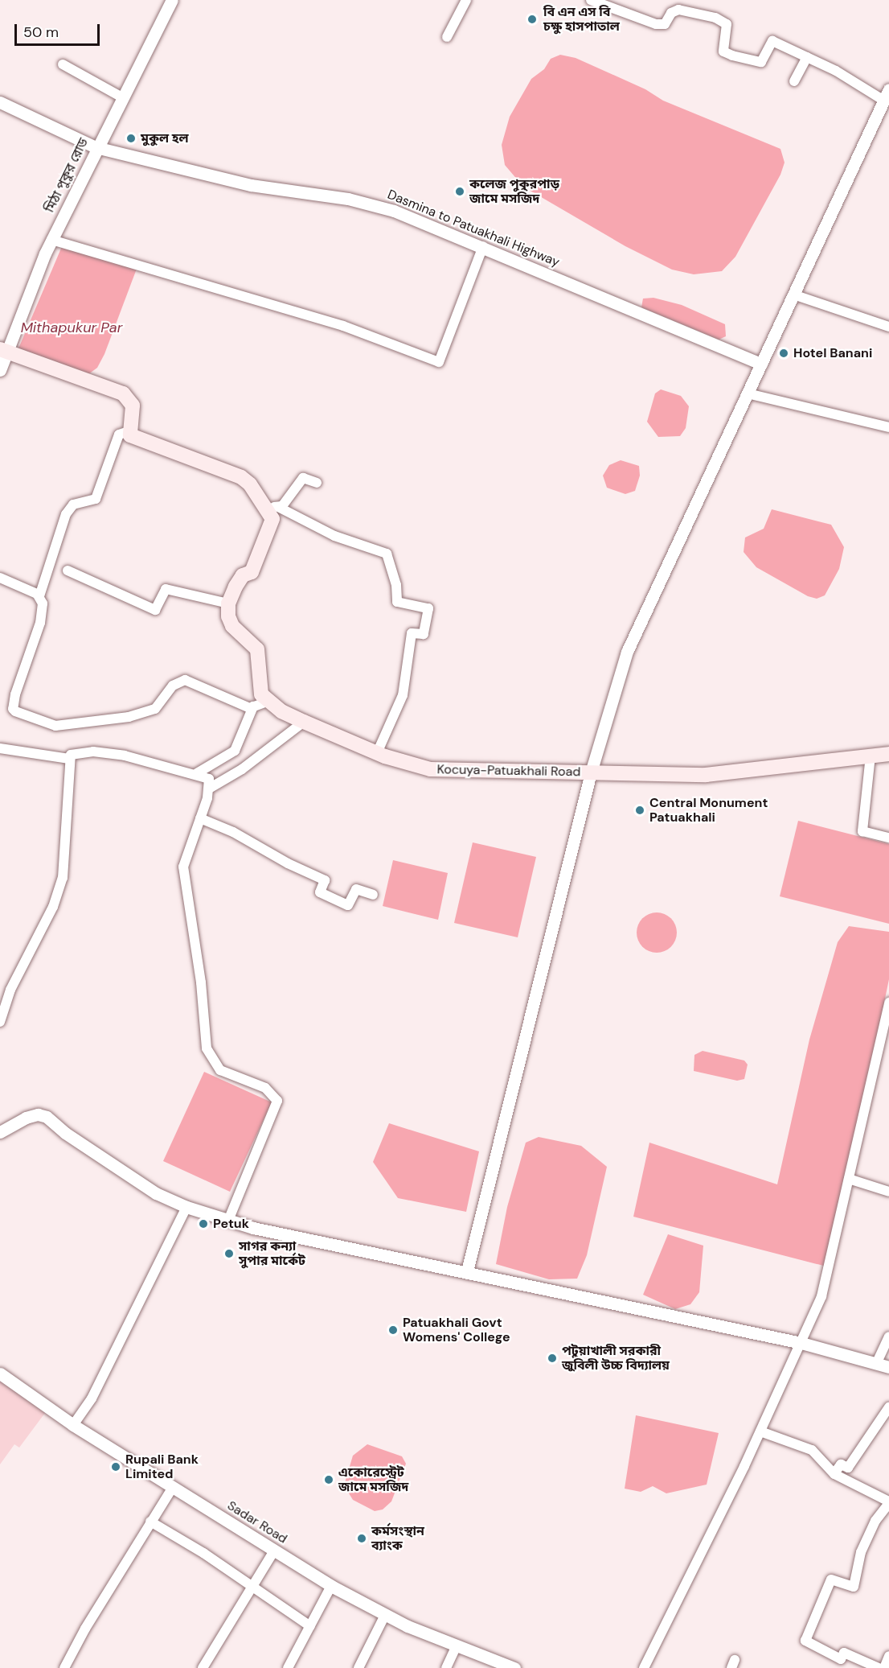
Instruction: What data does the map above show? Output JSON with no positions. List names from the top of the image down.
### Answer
{
  "streets": {
    "main road": ["Kocuya-Patuakhali Road"],
    "street": ["মিঠা পুকুর রোড", "Dasmina to Patuakhali Highway", "Sadar Road"]
  },
  "crossings": [
    ["মিঠা পুকুর রোড", "Dasmina to Patuakhali Highway"]
  ],
  "water": ["Mithapukur Par"],
  "places": [
    "বি এন এস বি চক্ষু হাসপাতাল",
    "মুকুল হল",
    "কলেজ পুকুরপাড় জামে মসজিদ",
    "Hotel Banani",
    "Central Monument Patuakhali",
    "Petuk",
    "সাগর কন্যা সুপার মার্কেট",
    "Patuakhali Govt Womens' College",
    "পটুয়াখালী সরকারী জুবিলী উচ্চ বিদ্যালয়",
    "Rupali Bank Limited",
    "একোরেস্ট্রেট জামে মসজিদ",
    "কর্মসংস্থান ব্যাংক"
  ],
  "scale_bar": "50 m"
}
